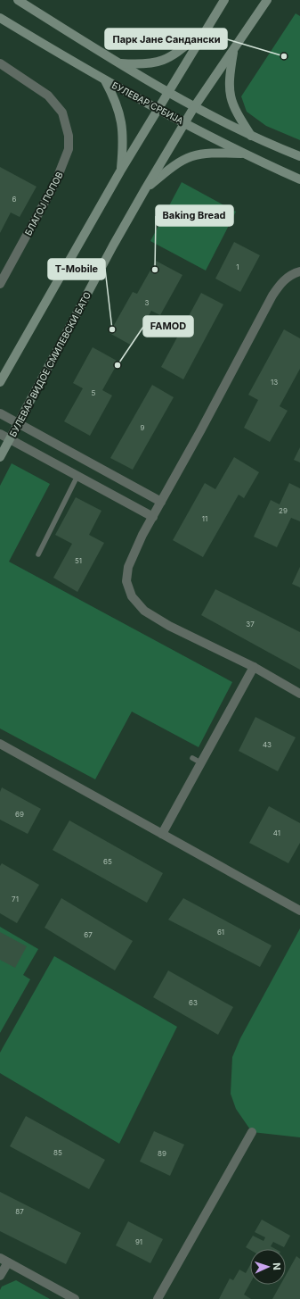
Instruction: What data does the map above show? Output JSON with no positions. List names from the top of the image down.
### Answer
{
  "streets": {
    "street": ["БУЛЕВАР СРБИЈА", "БЛАГОЈ ПОПОВ", "БУЛЕВАР ВИДОЕ СМИЛЕВСКИ БАТО"]
  },
  "crossings": [
    ["БУЛЕВАР СРБИЈА", "БУЛЕВАР ВИДОЕ СМИЛЕВСКИ БАТО"]
  ],
  "places": [
    "Парк Јане Сандански",
    "Baking Bread",
    "T-Mobile",
    "FAMOD"
  ],
  "house_numbers": [
    "6",
    "1",
    "3",
    "13",
    "5",
    "9",
    "29",
    "11",
    "51",
    "37",
    "43",
    "69",
    "41",
    "65",
    "71",
    "61",
    "67",
    "63",
    "85",
    "89",
    "87",
    "91"
  ],
  "north": "right"
}
